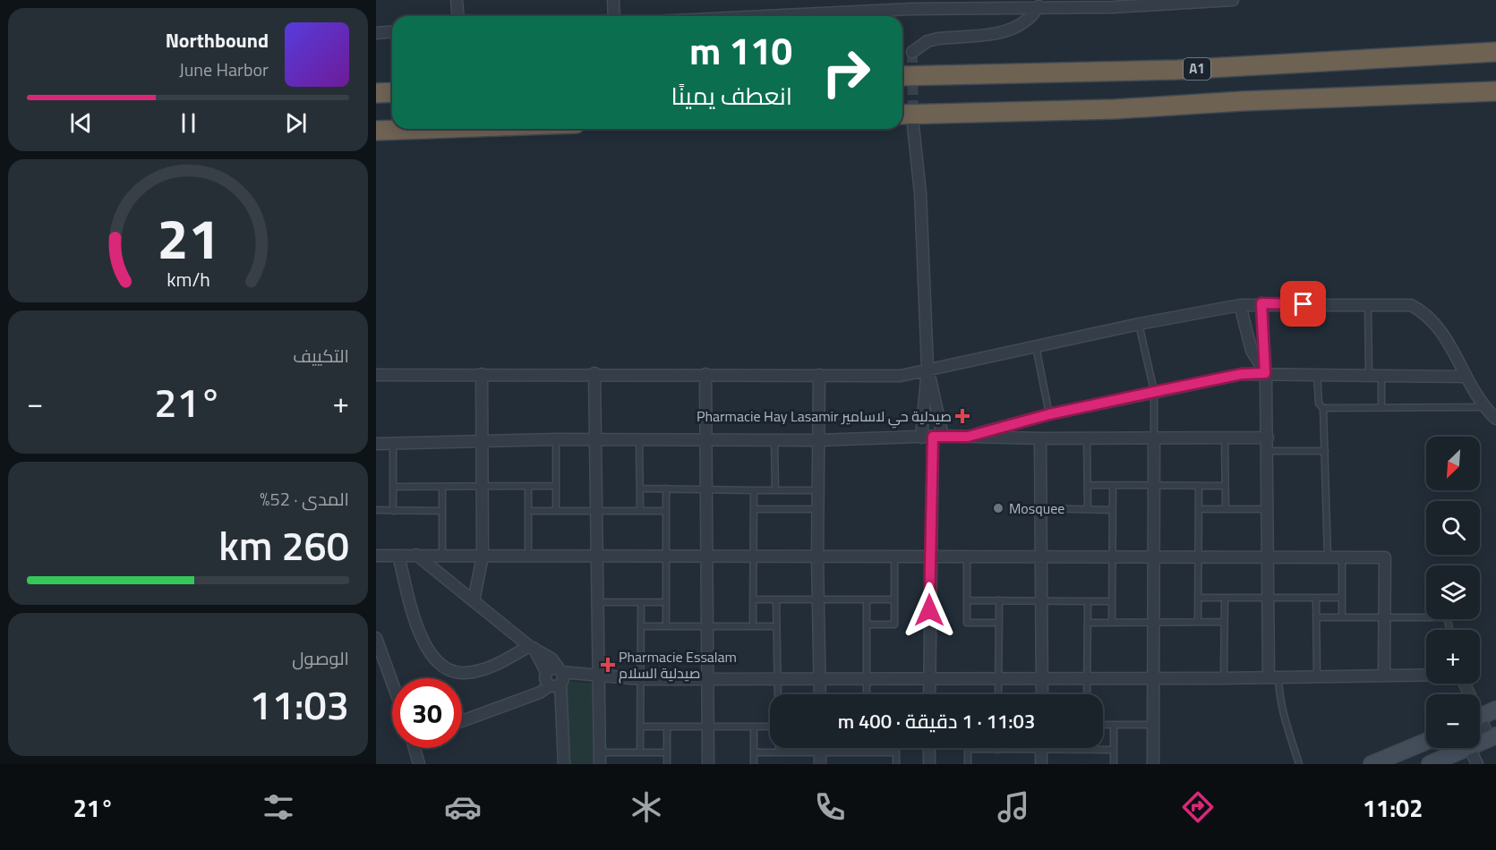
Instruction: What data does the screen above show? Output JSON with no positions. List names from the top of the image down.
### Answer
{
  "streets": {
    "highway": ["A1"]
  },
  "places": {
    "health": ["Pharmacie Hay Lasamir صيدلية حي لاسامير", "Pharmacie Essalam صيدلية السلام"],
    "other": ["Mosquee"]
  },
  "north": "bottom left",
  "page": {
    "turn": ["110 m", "انعطف يمينًا"],
    "song": ["Northbound", "June Harbor"],
    "tile": [
      "التكييف",
      ["المدى · 52%", "260 km"],
      ["الوصول", "11:03"]
    ],
    "heat": ["−", "21°", "+"],
    "map_buttons": ["+", "−"],
    "limit": "30",
    "trip": "11:03 · 1 دقيقة · 400 m",
    "tabs": ["11:02", "21°"],
    "gauge": ["21", "km/h"]
  }
}
